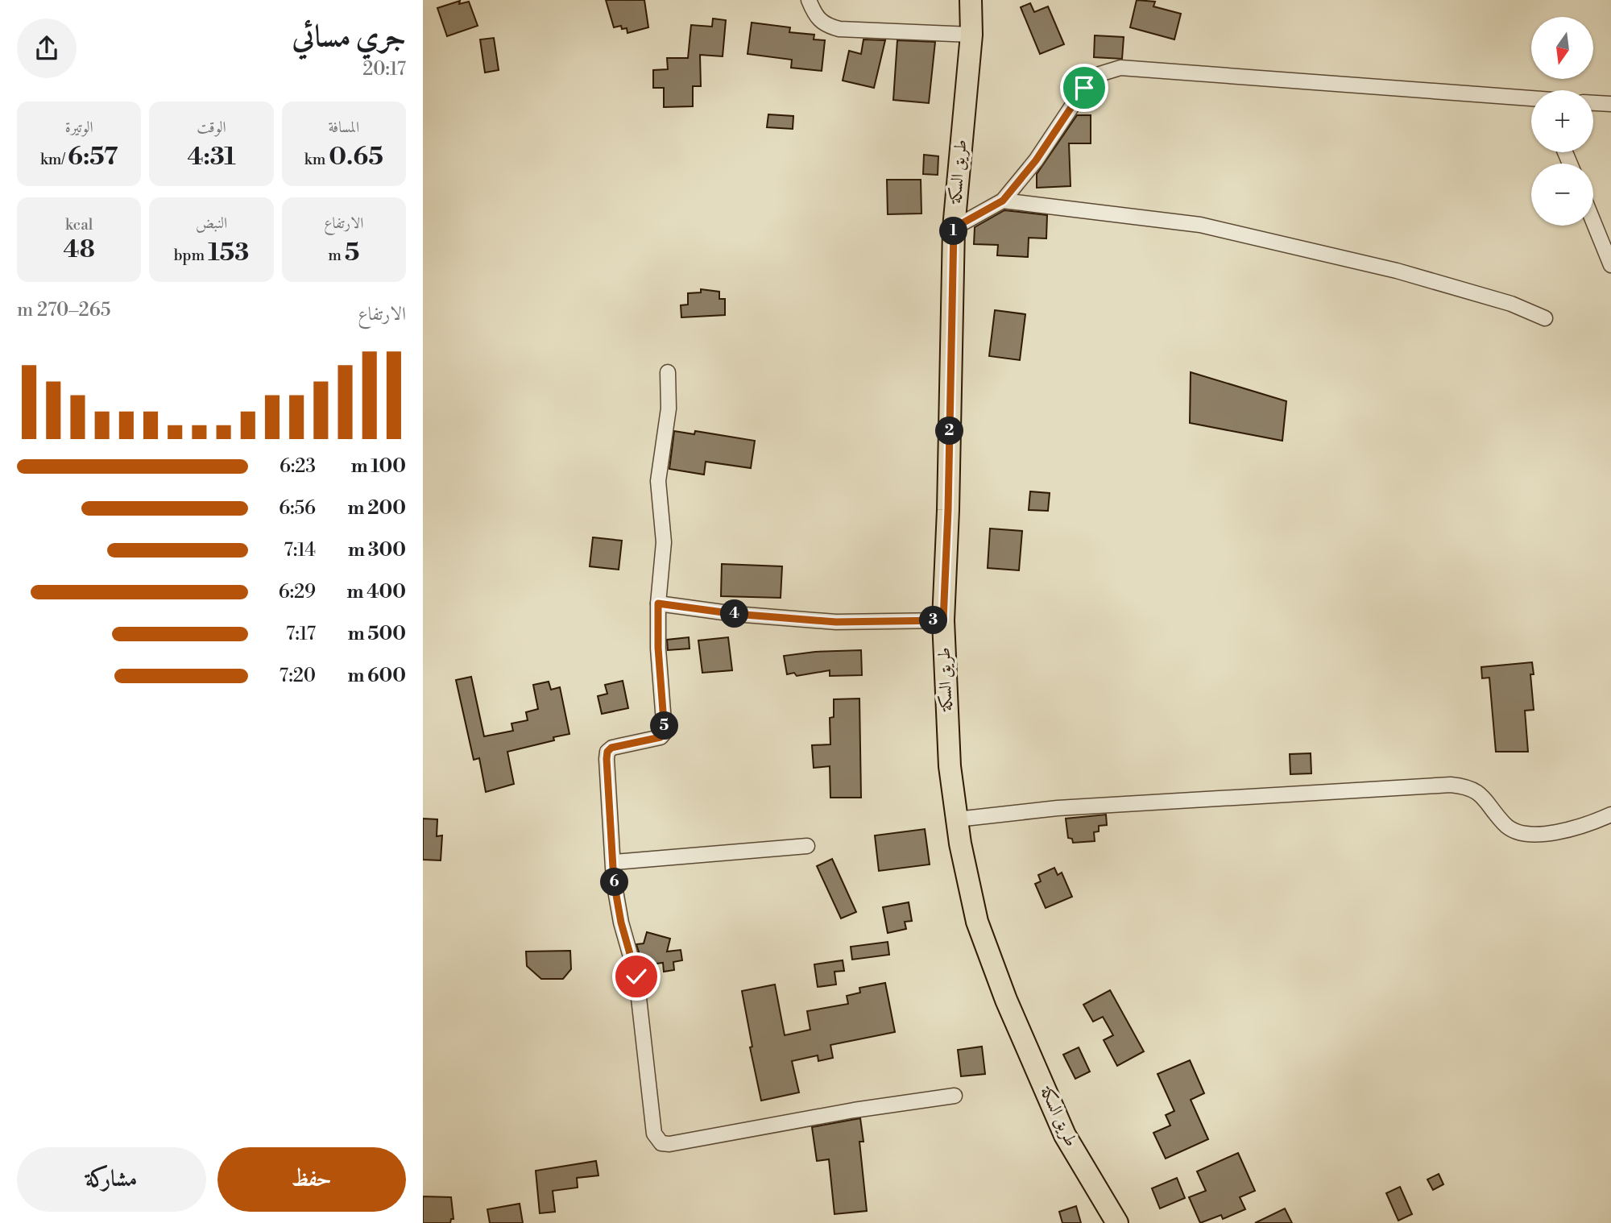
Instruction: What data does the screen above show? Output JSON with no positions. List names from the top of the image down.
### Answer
{
  "streets": {
    "main road": ["طريق السكة"]
  },
  "north": "bottom",
  "page": {
    "heading": ["جري مسائي", "20:17"],
    "map_buttons": ["+", "−"],
    "stats": [
      ["المسافة", "0.65 km"],
      ["الوقت", "4:31"],
      ["الوتيرة", "6:57 /km"],
      ["الارتفاع", "5 m"],
      ["النبض", "153 bpm"],
      ["kcal", "48"]
    ],
    "pins": [
      "1",
      "2",
      "4",
      "3",
      "5",
      "6"
    ],
    "chart": ["الارتفاع", "265–270 m"],
    "list": [
      {
        "name": "100 m",
        "note": "6:23"
      },
      {
        "name": "200 m",
        "note": "6:56"
      },
      {
        "name": "300 m",
        "note": "7:14"
      },
      {
        "name": "400 m",
        "note": "6:29"
      },
      {
        "name": "500 m",
        "note": "7:17"
      },
      {
        "name": "600 m",
        "note": "7:20"
      }
    ],
    "buttons": ["حفظ", "مشاركة"]
  }
}
